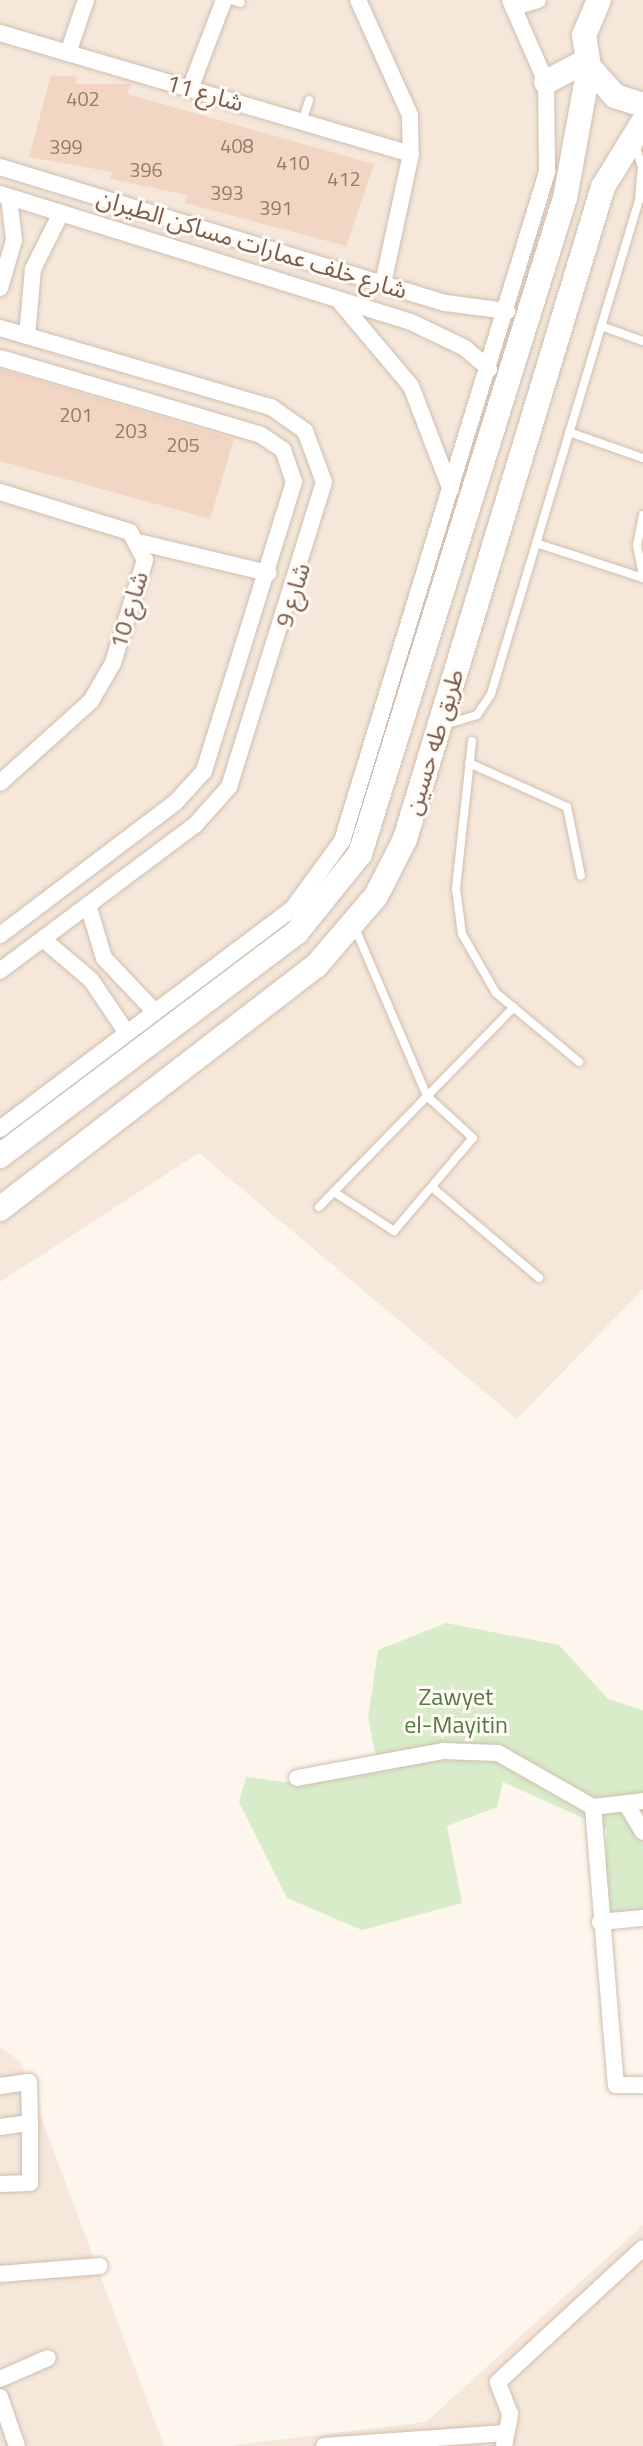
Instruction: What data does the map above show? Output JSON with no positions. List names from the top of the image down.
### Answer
{
  "streets": {
    "main road": ["طريق طه حسين"],
    "street": [
      "شارع 11",
      "شارع خلف عمارات مساكن الطيران",
      "شارع 9",
      "شارع 10"
    ]
  },
  "parks": ["Zawyet el-Mayitin"],
  "house_numbers": [
    "402",
    "408",
    "399",
    "410",
    "396",
    "412",
    "393",
    "391",
    "201",
    "203",
    "205"
  ]
}
